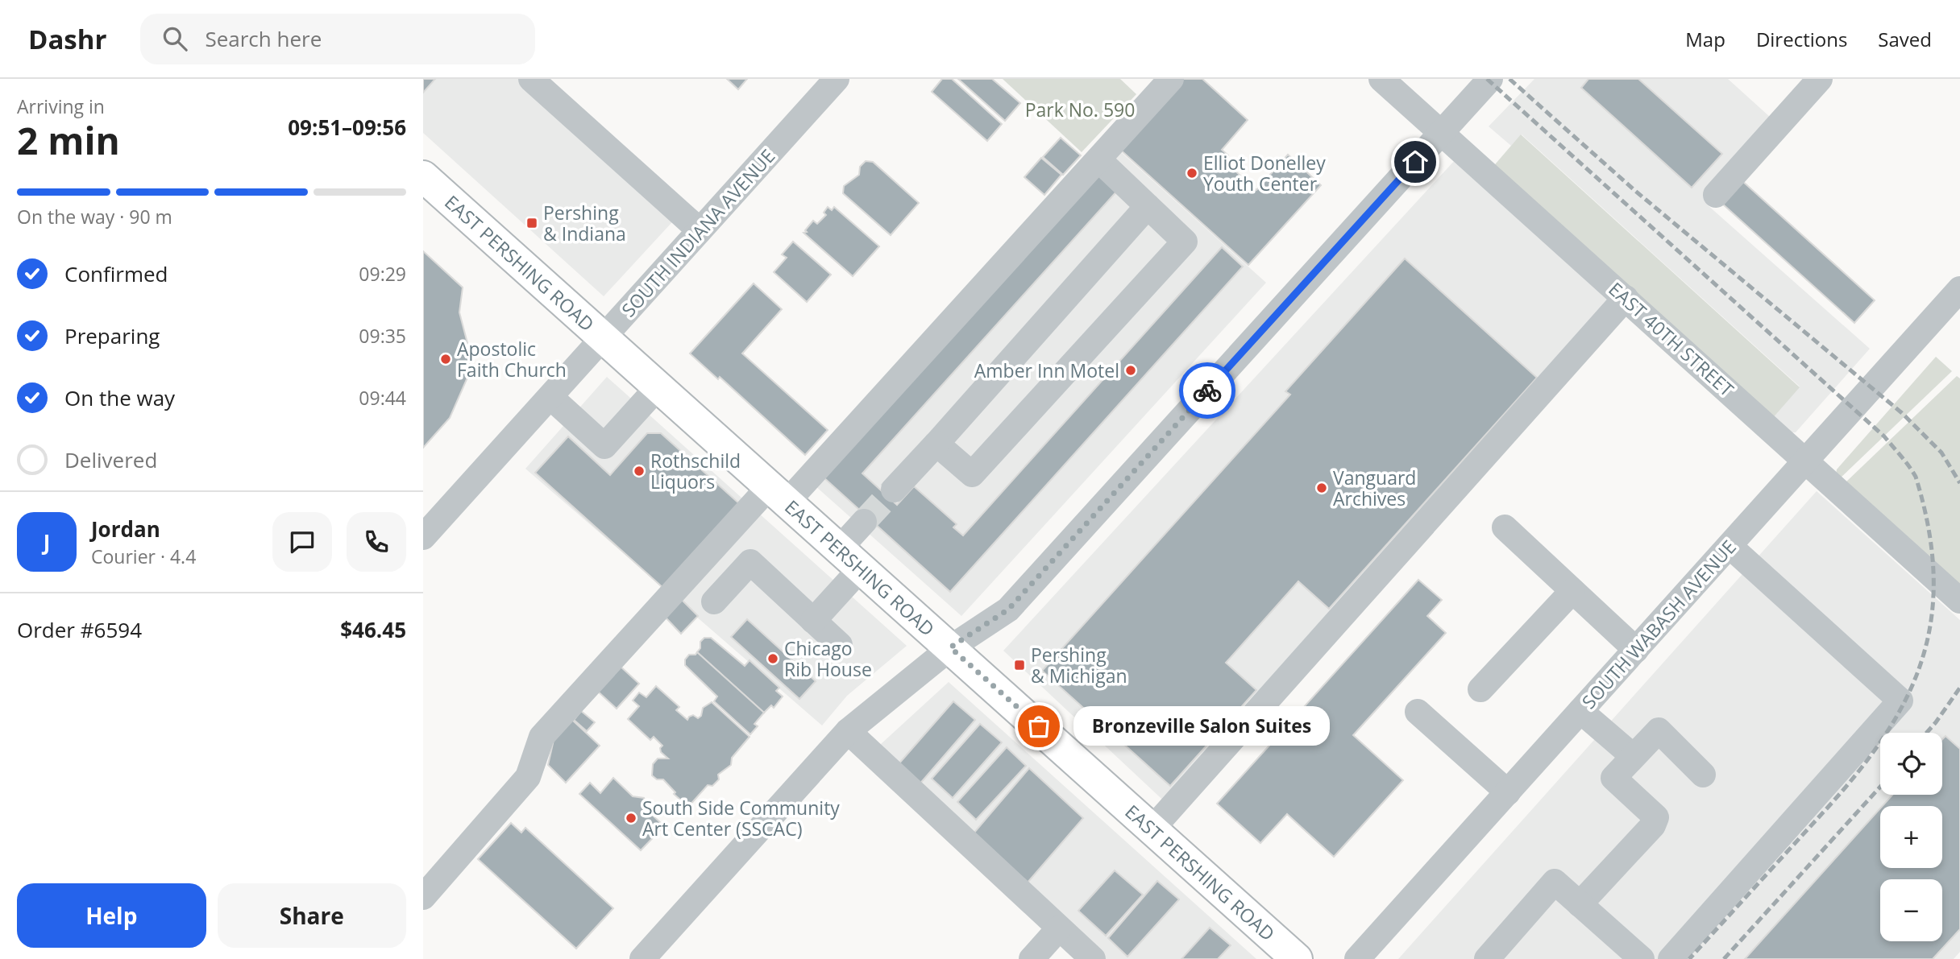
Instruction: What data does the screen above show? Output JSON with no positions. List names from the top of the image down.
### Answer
{
  "streets": {
    "main road": ["EAST PERSHING ROAD"],
    "street": ["SOUTH INDIANA AVENUE", "EAST 40TH STREET", "SOUTH WABASH AVENUE"]
  },
  "crossings": [
    ["SOUTH INDIANA AVENUE", "EAST PERSHING ROAD"],
    ["EAST 40TH STREET", "SOUTH WABASH AVENUE"]
  ],
  "parks": ["Park No. 590"],
  "places": {
    "other": [
      "Elliot Donelley Youth Center",
      "Apostolic Faith Church",
      "Amber Inn Motel",
      "Rothschild Liquors",
      "Vanguard Archives",
      "Chicago Rib House",
      "Bronzeville Salon Suites",
      "South Side Community Art Center (SSCAC)"
    ],
    "transit": ["Pershing & Indiana", "Pershing & Michigan"]
  },
  "page": {
    "header": "Dashr",
    "search": "Search here",
    "nav": ["Map", "Directions", "Saved"],
    "heading": ["2 min", "Arriving in", "09:51–09:56"],
    "panel": [
      "Jordan",
      "Courier · 4.4",
      "Order #6594",
      "$46.45"
    ],
    "bar": "On the way · 90 m",
    "list": [
      ["Confirmed", "09:29"],
      ["Preparing", "09:35"],
      ["On the way", "09:44"],
      "Delivered"
    ],
    "round": "J",
    "bubble": "Bronzeville Salon Suites",
    "map_buttons": ["+", "−"],
    "buttons": ["Help", "Share"]
  }
}
